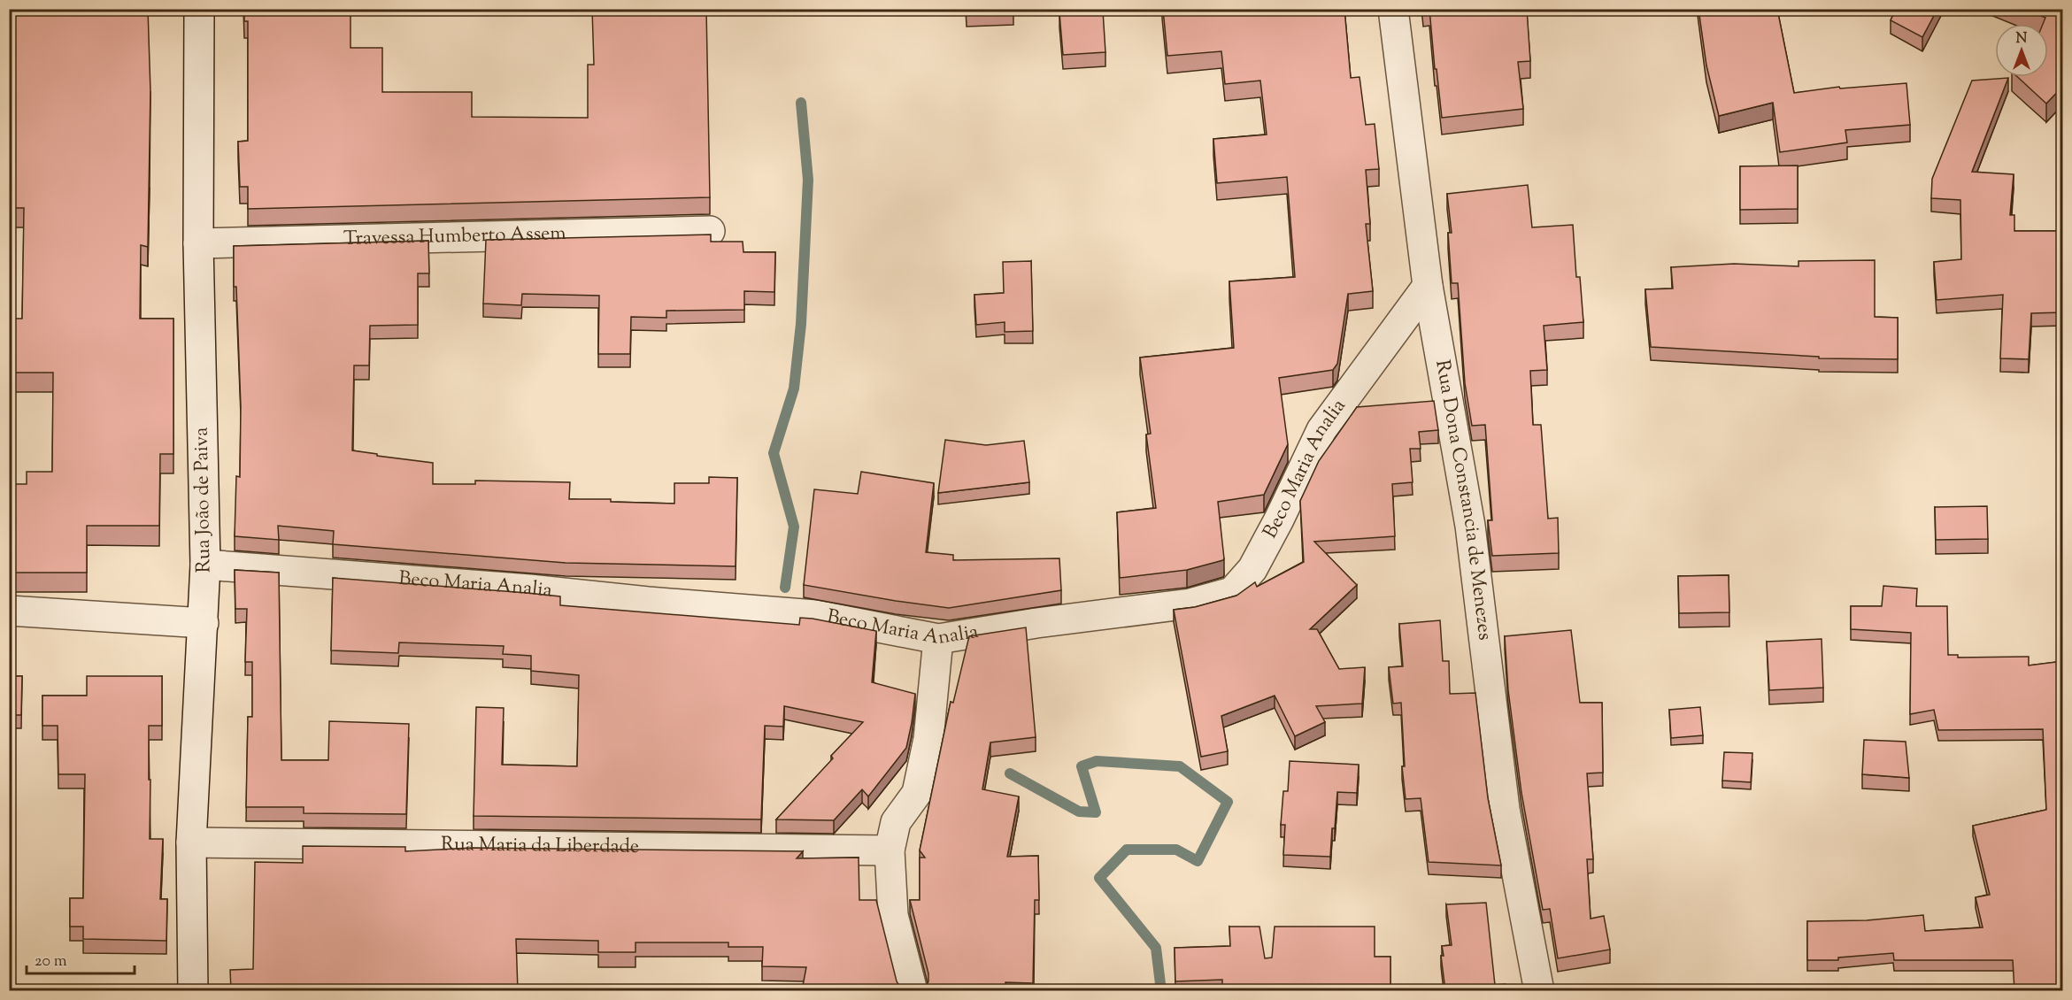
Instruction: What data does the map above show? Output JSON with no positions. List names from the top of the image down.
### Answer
{
  "streets": {
    "street": [
      "Travessa Humberto Assem",
      "Beco Maria Analia",
      "Rua João de Paiva",
      "Rua Dona Constancia de Menezes",
      "Rua Maria da Liberdade"
    ]
  },
  "crossings": [
    ["Travessa Humberto Assem", "Rua João de Paiva"],
    ["Beco Maria Analia", "Rua João de Paiva"],
    ["Beco Maria Analia", "Rua Dona Constancia de Menezes"],
    ["Rua João de Paiva", "Rua Maria da Liberdade"]
  ],
  "scale_bar": "20 m",
  "north": "top"
}
